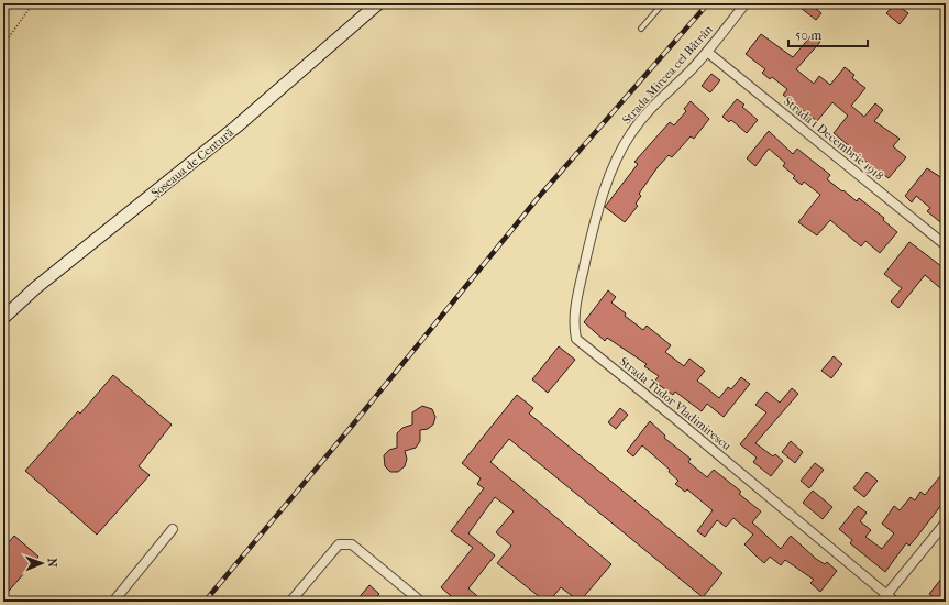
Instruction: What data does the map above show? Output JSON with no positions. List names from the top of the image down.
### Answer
{
  "streets": {
    "main road": ["Șoseaua de Centură"],
    "street": ["Strada Mircea cel Bătrân", "Strada 1 Decembrie 1918", "Strada Tudor Vladimirescu"]
  },
  "crossings": [
    ["Strada Mircea cel Bătrân", "Strada 1 Decembrie 1918"],
    ["Strada Mircea cel Bătrân", "Strada Tudor Vladimirescu"]
  ],
  "scale_bar": "50 m",
  "north": "right"
}
